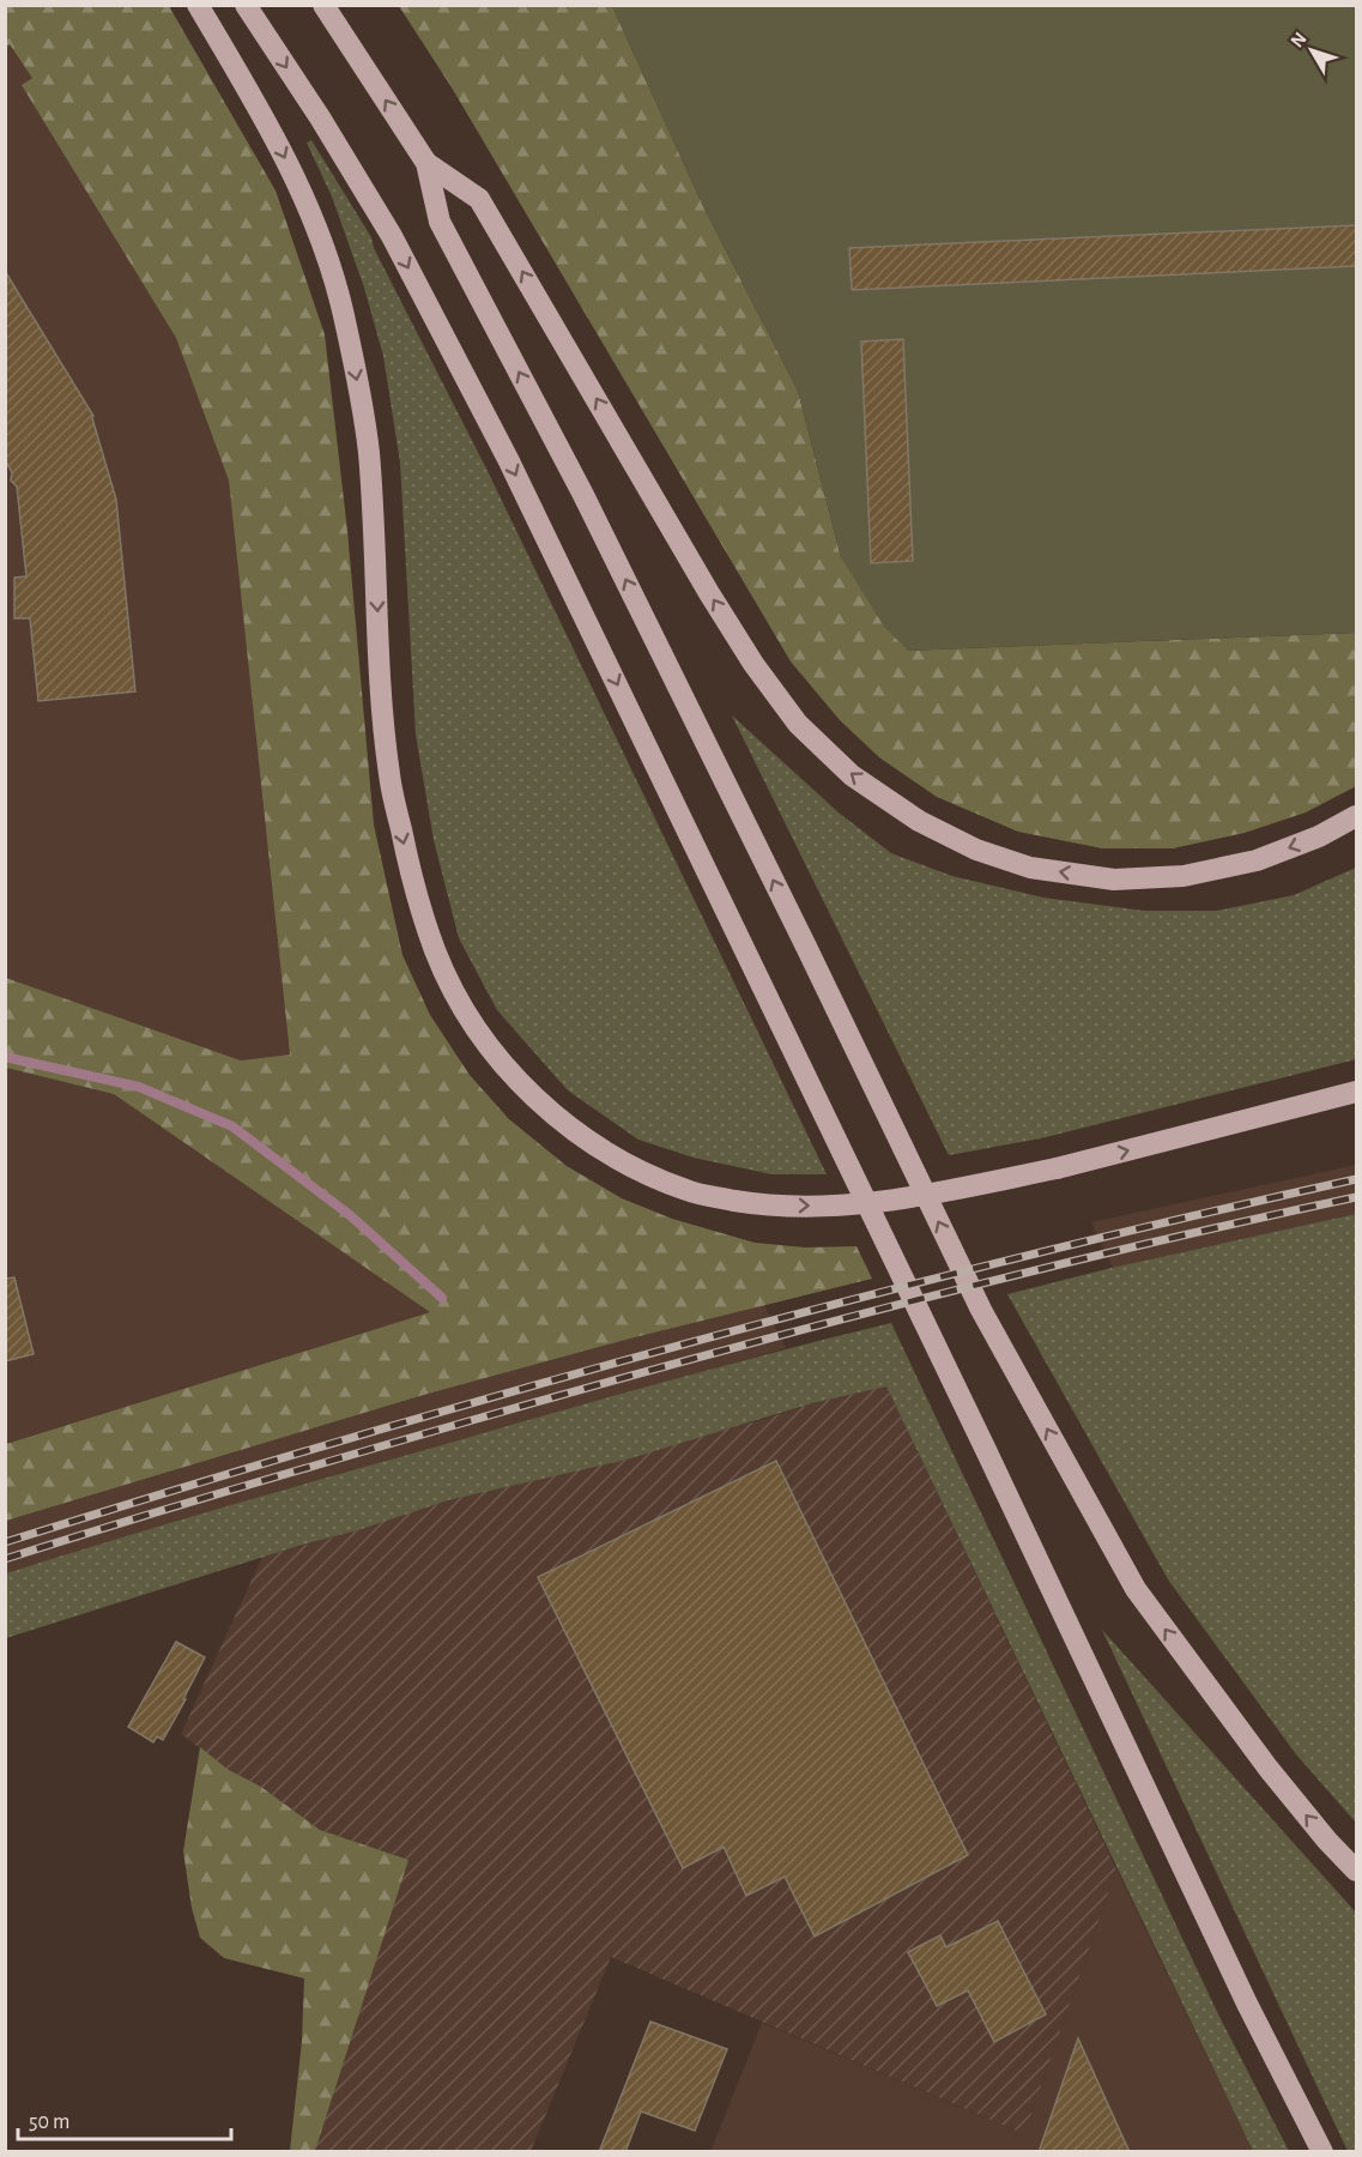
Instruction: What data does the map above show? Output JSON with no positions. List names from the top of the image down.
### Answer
{
  "scale_bar": "50 m",
  "north": "top left"
}
